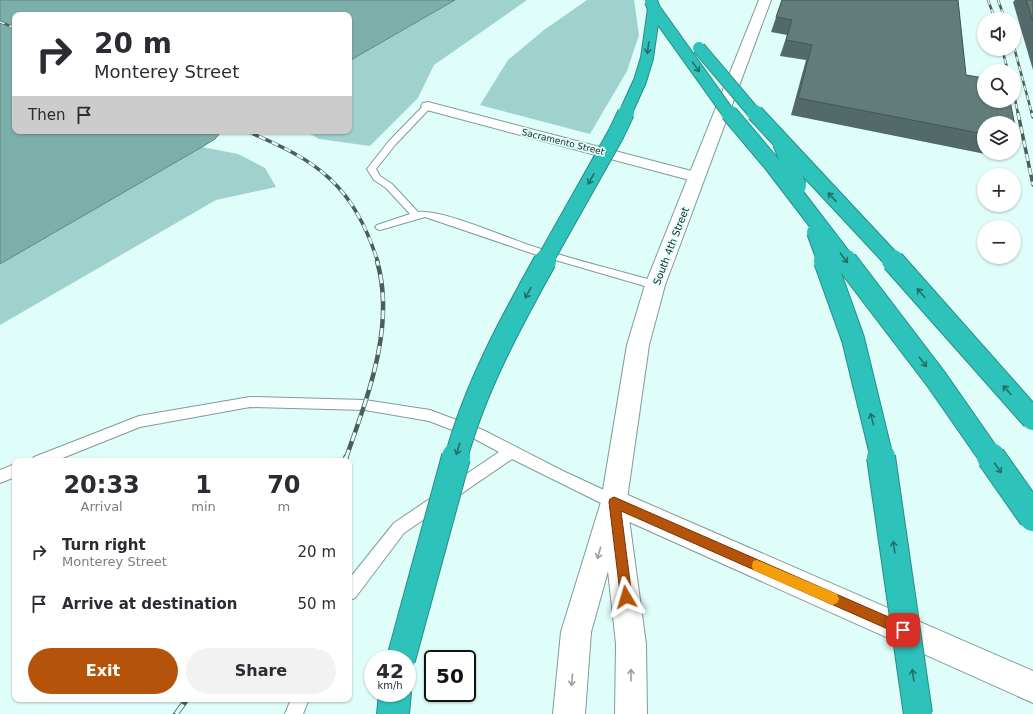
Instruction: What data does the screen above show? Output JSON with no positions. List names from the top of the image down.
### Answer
{
  "streets": {
    "main road": ["Sacramento Street", "South 4th Street"]
  },
  "crossings": [
    ["Sacramento Street", "South 4th Street"]
  ],
  "page": {
    "map_buttons": ["+", "−"],
    "turn": ["20 m", "Monterey Street"],
    "then": "Then",
    "eta": [
      "20:33",
      "Arrival",
      "1",
      "min",
      "70",
      "m"
    ],
    "list": [
      {
        "name": "Turn right",
        "note": "Monterey Street",
        "value": "20 m"
      },
      {
        "name": "Arrive at destination",
        "value": "50 m"
      }
    ],
    "buttons": ["Exit", "Share"],
    "speed": "42 km/h",
    "limit": "50"
  }
}
